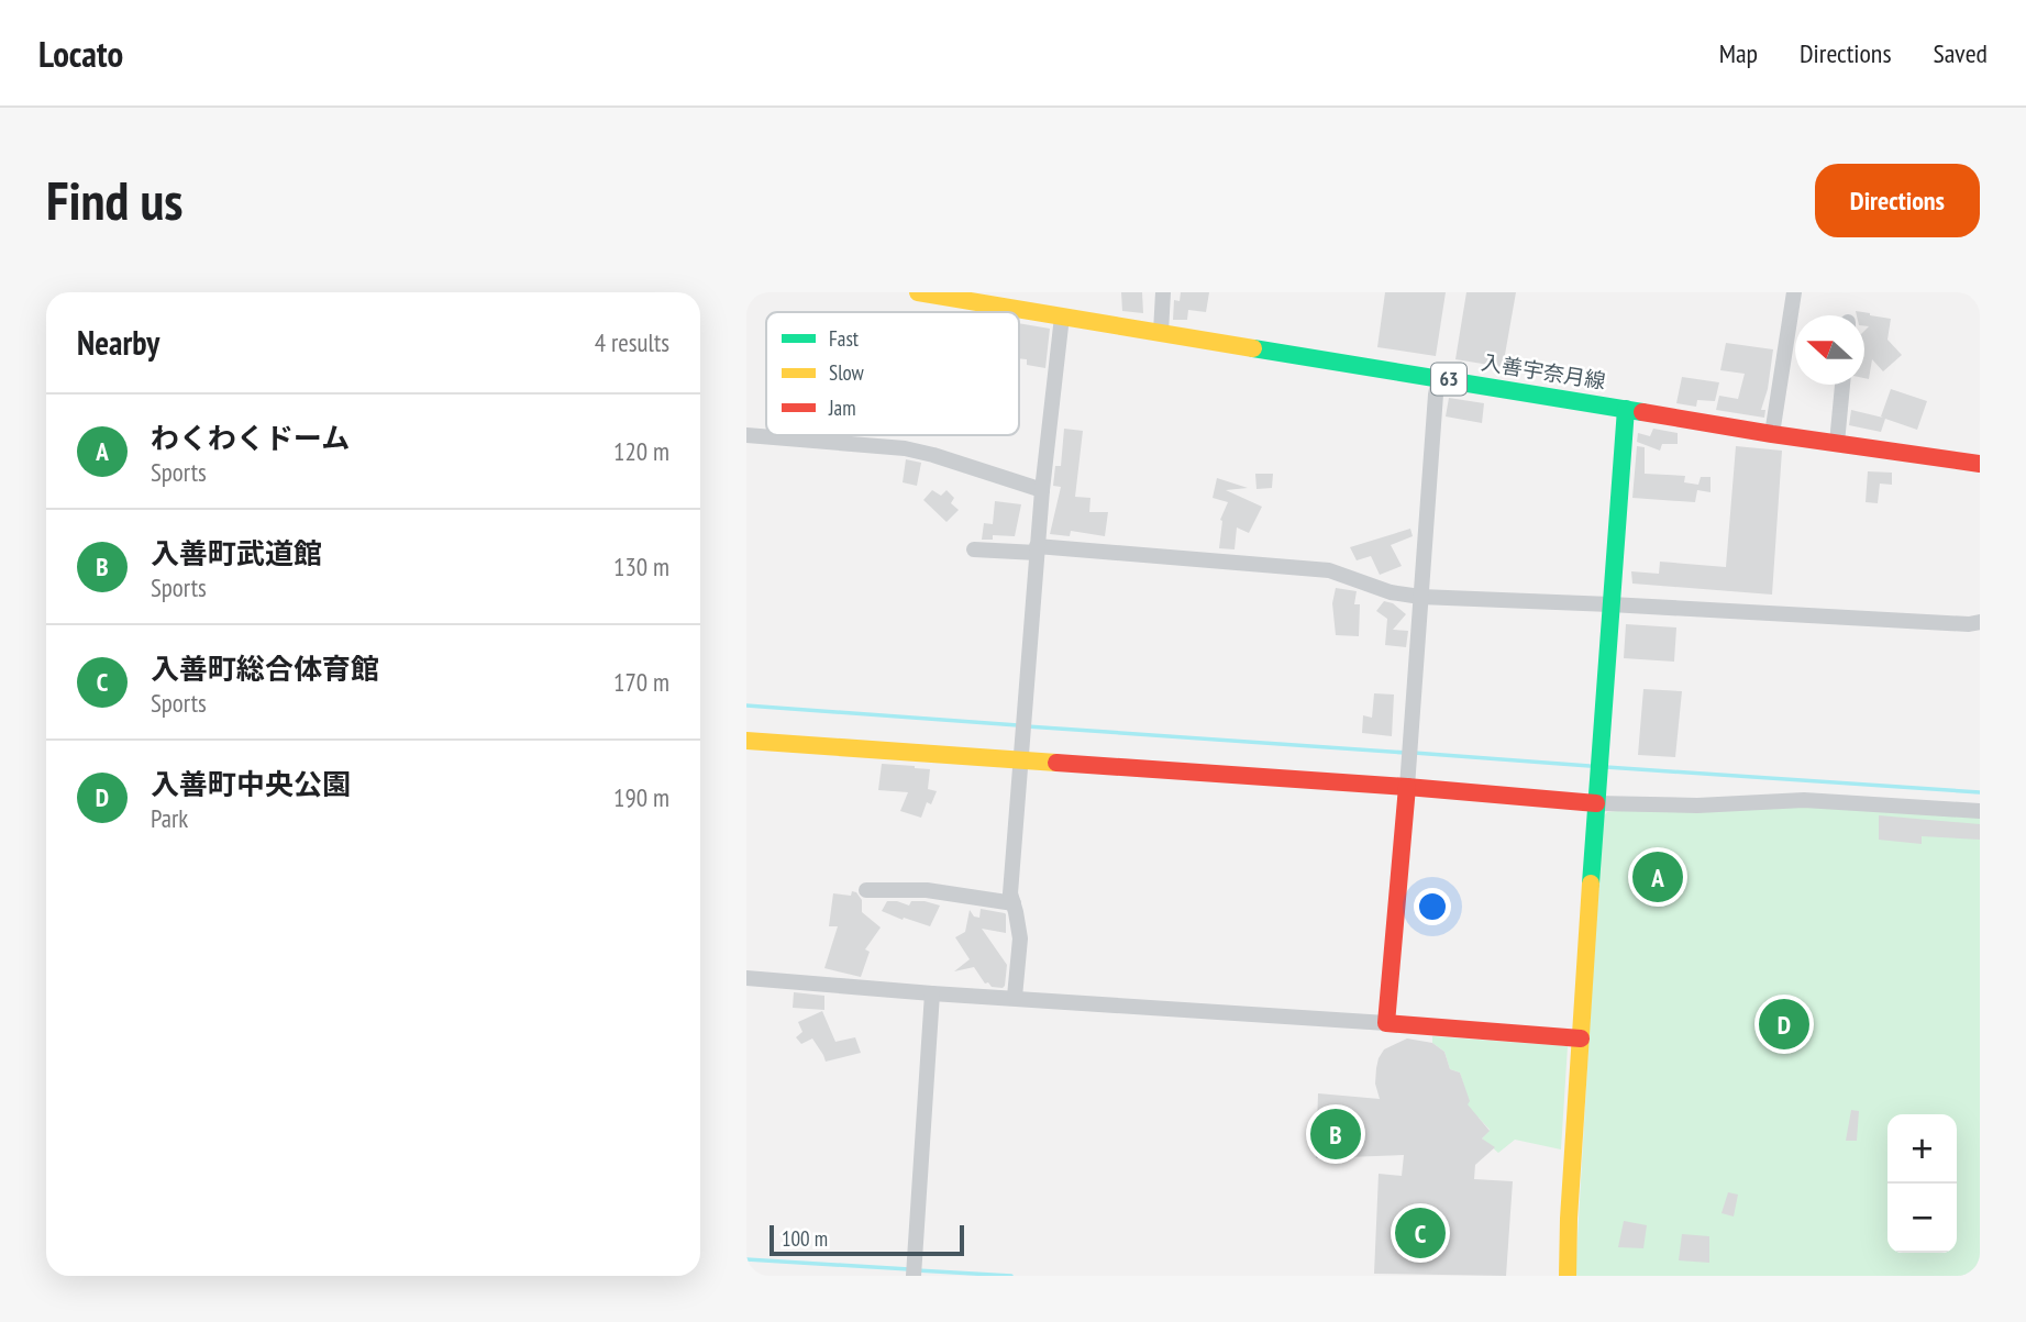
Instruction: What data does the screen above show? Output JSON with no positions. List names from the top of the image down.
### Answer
{
  "streets": {
    "street": ["入善宇奈月線", "63"]
  },
  "legend": ["Fast", "Slow", "Jam"],
  "scale_bar": "100 m",
  "north": "left",
  "page": {
    "header": "Locato",
    "nav": ["Map", "Directions", "Saved"],
    "buttons": "Directions",
    "title": "Find us",
    "heading": ["Nearby", "4 results"],
    "list": [
      {
        "mark": "A",
        "name": "わくわくドーム",
        "note": "Sports",
        "value": "120 m"
      },
      {
        "mark": "B",
        "name": "入善町武道館",
        "note": "Sports",
        "value": "130 m"
      },
      {
        "mark": "C",
        "name": "入善町総合体育館",
        "note": "Sports",
        "value": "170 m"
      },
      {
        "mark": "D",
        "name": "入善町中央公園",
        "note": "Park",
        "value": "190 m"
      }
    ],
    "pins": [
      "A",
      "D",
      "B",
      "C"
    ],
    "map_buttons": ["+", "−"],
    "scale": "100 m"
  }
}
